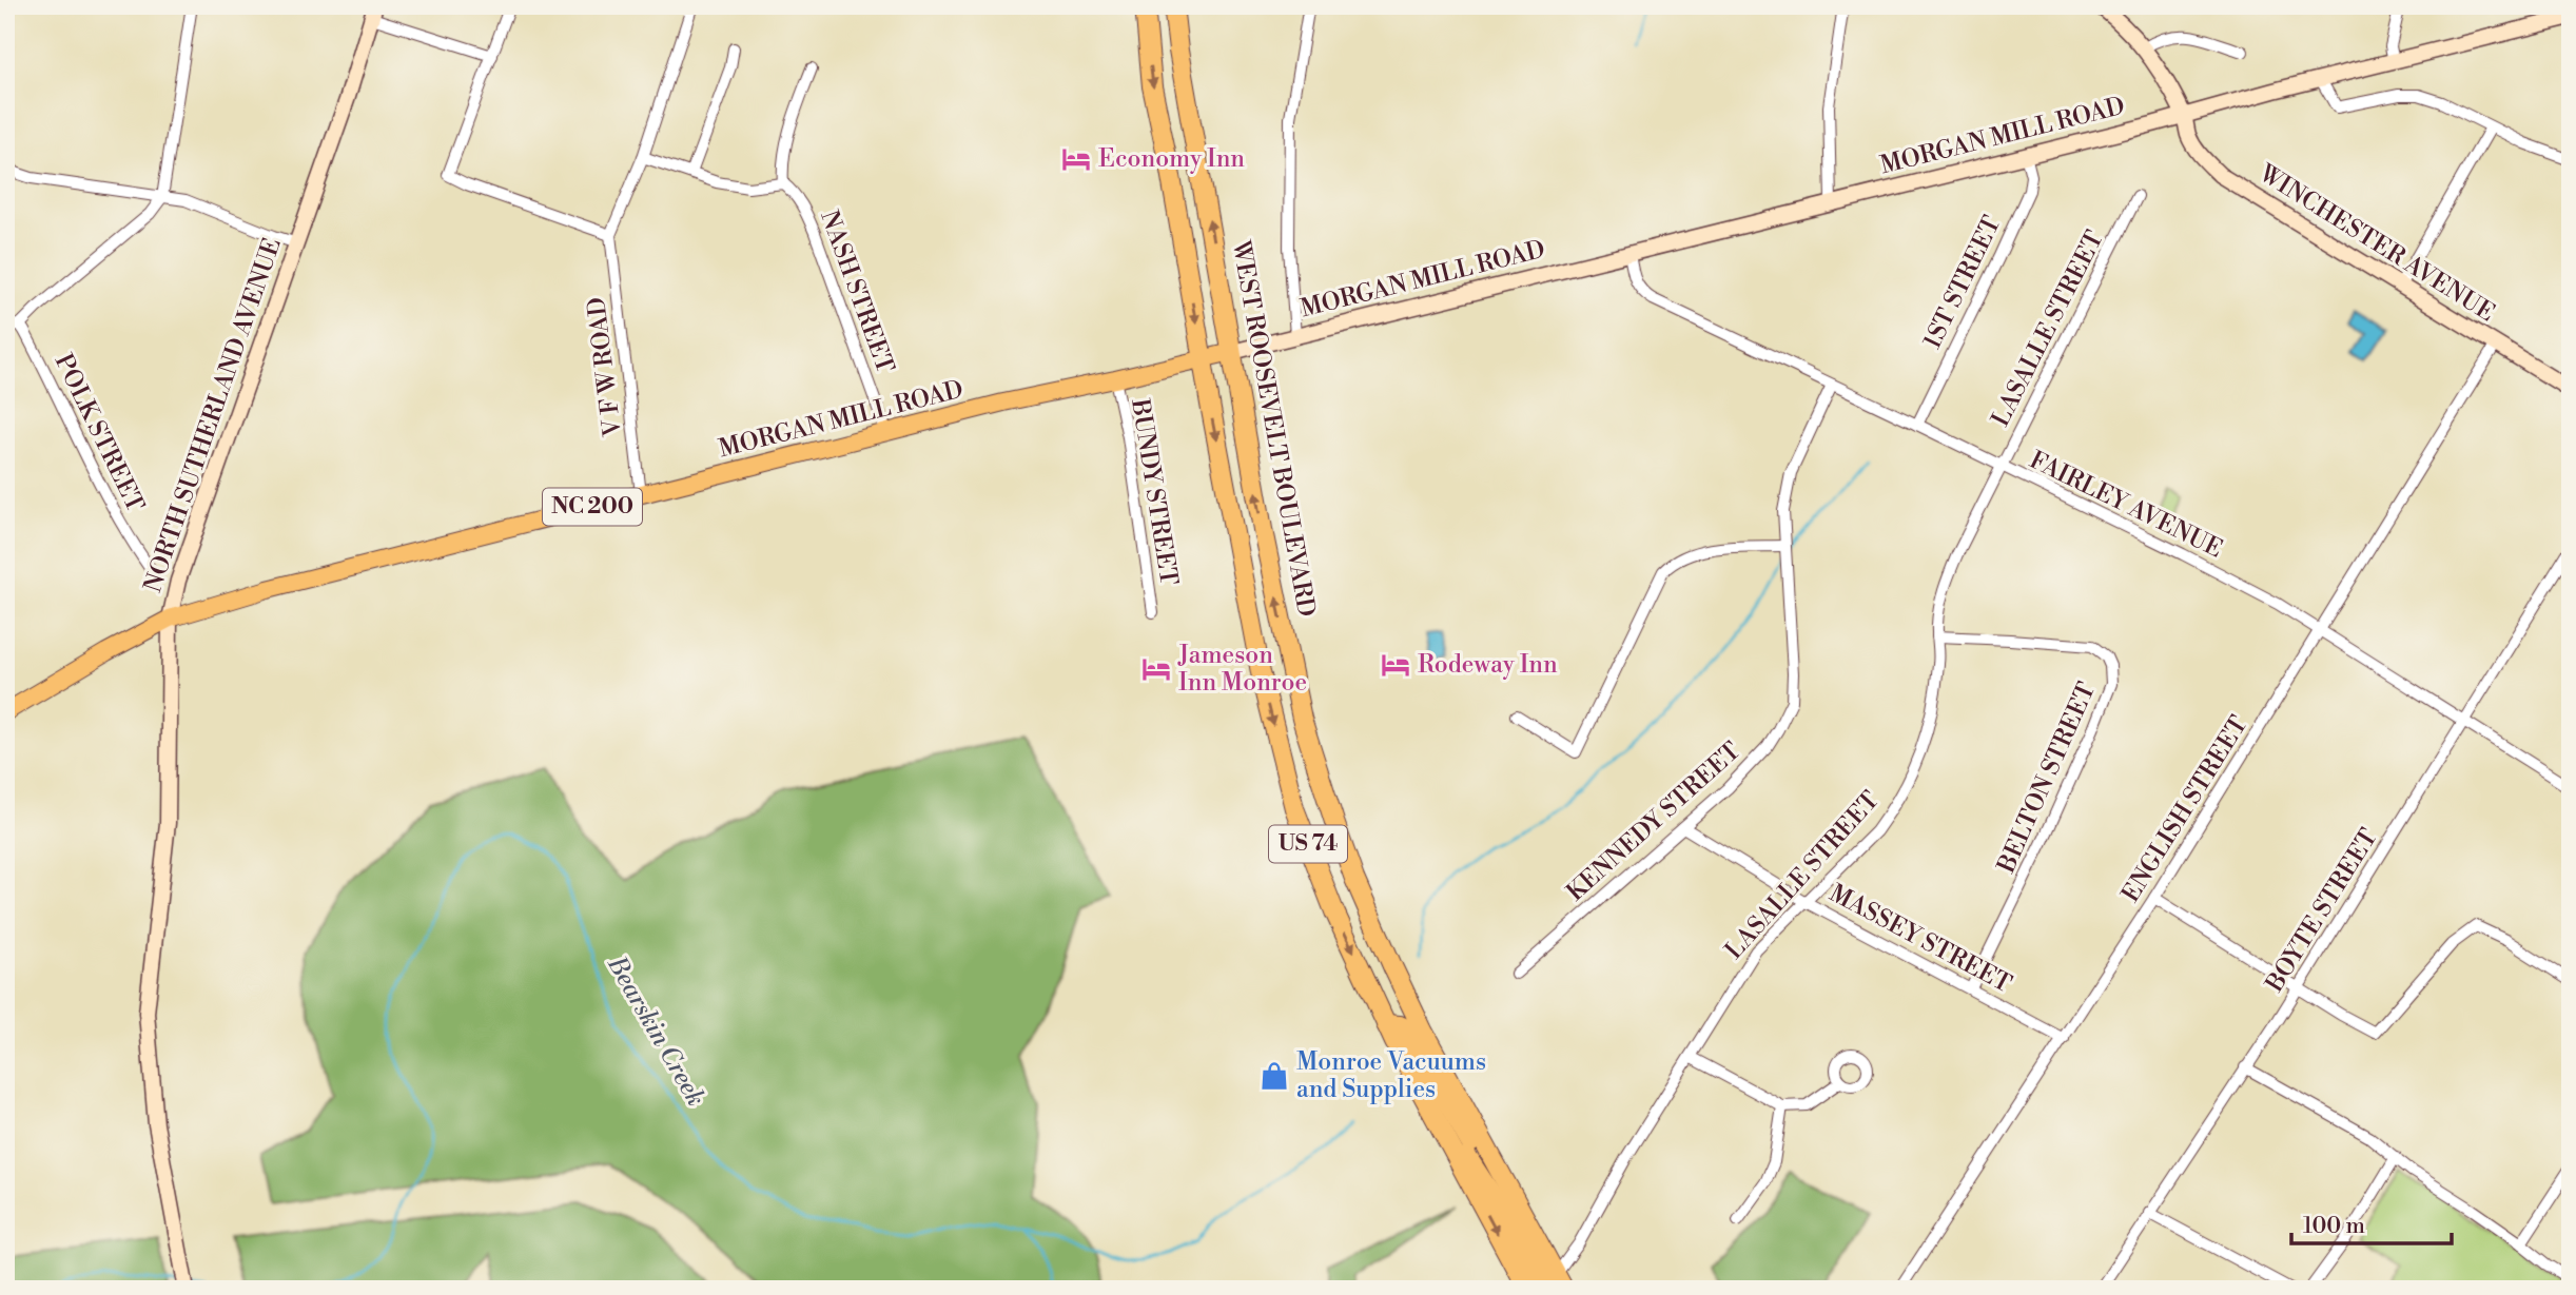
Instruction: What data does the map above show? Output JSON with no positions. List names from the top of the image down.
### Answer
{
  "streets": {
    "highway": ["WEST ROOSEVELT BOULEVARD", "US 74"],
    "main road": ["MORGAN MILL ROAD", "NC 200"],
    "street": [
      "WINCHESTER AVENUE",
      "1ST STREET",
      "NASH STREET",
      "LASALLE STREET",
      "V F W ROAD",
      "NORTH SUTHERLAND AVENUE",
      "POLK STREET",
      "BUNDY STREET",
      "FAIRLEY AVENUE",
      "BELTON STREET",
      "ENGLISH STREET",
      "KENNEDY STREET",
      "BOYTE STREET",
      "MASSEY STREET"
    ]
  },
  "crossings": [
    ["MORGAN MILL ROAD", "WINCHESTER AVENUE"],
    ["MORGAN MILL ROAD", "1ST STREET"],
    ["MORGAN MILL ROAD", "NASH STREET"],
    ["MORGAN MILL ROAD", "V F W ROAD"],
    ["MORGAN MILL ROAD", "NORTH SUTHERLAND AVENUE"],
    ["MORGAN MILL ROAD", "WEST ROOSEVELT BOULEVARD"],
    ["MORGAN MILL ROAD", "BUNDY STREET"],
    ["MORGAN MILL ROAD", "FAIRLEY AVENUE"],
    ["MORGAN MILL ROAD", "US 74"],
    ["WINCHESTER AVENUE", "ENGLISH STREET"],
    ["1ST STREET", "FAIRLEY AVENUE"],
    ["LASALLE STREET", "WEST ROOSEVELT BOULEVARD"],
    ["LASALLE STREET", "FAIRLEY AVENUE"],
    ["LASALLE STREET", "BELTON STREET"],
    ["LASALLE STREET", "MASSEY STREET"],
    ["FAIRLEY AVENUE", "ENGLISH STREET"],
    ["FAIRLEY AVENUE", "KENNEDY STREET"],
    ["FAIRLEY AVENUE", "BOYTE STREET"],
    ["BELTON STREET", "MASSEY STREET"],
    ["ENGLISH STREET", "MASSEY STREET"],
    ["KENNEDY STREET", "MASSEY STREET"]
  ],
  "water": ["Bearskin Creek"],
  "places": {
    "hotel": ["Economy Inn", "Rodeway Inn", "Jameson Inn Monroe"],
    "shop": ["Monroe Vacuums and Supplies"]
  },
  "scale_bar": "100 m"
}
